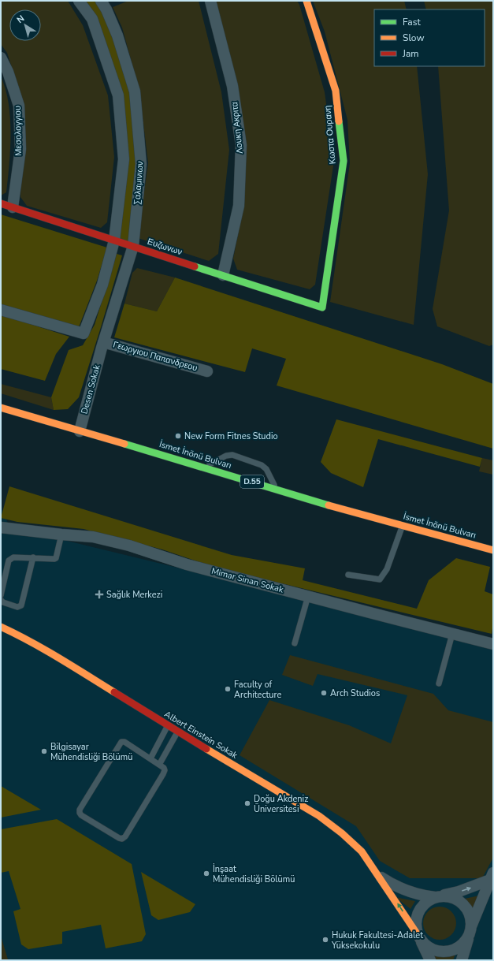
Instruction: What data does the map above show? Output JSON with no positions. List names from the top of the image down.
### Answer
{
  "streets": {
    "street": [
      "Λουκη Ακριτα",
      "Μεσολογγιου",
      "Κωστα Ουρανη",
      "Σαλαμινιων",
      "Ευζωνων",
      "Γεωργιου Παπανδρεου",
      "Desen Sokak",
      "İsmet İnönü Bulvarı",
      "D.55",
      "Mimar Sinan Sokak",
      "Albert Einstein Sokak"
    ]
  },
  "crossings": [
    ["Λουκη Ακριτα", "Ευζωνων"],
    ["Μεσολογγιου", "Ευζωνων"],
    ["Κωστα Ουρανη", "Ευζωνων"],
    ["Σαλαμινιων", "Ευζωνων"],
    ["Σαλαμινιων", "Γεωργιου Παπανδρεου"],
    ["Σαλαμινιων", "Desen Sokak"],
    ["Γεωργιου Παπανδρεου", "Desen Sokak"],
    ["Desen Sokak", "İsmet İnönü Bulvarı"]
  ],
  "places": {
    "other": [
      "New Form Fitnes Studio",
      "Faculty of Architecture",
      "Arch Studios",
      "Bilgisayar Mühendisliği Bölümü",
      "Doğu Akdeniz Üniversitesi",
      "İnşaat Mühendisliği Bölümü",
      "Hukuk Fakultesi-Adalet Yüksekokulu"
    ],
    "health": ["Sağlık Merkezi"]
  },
  "legend": ["Fast", "Slow", "Jam"],
  "north": "top left"
}
